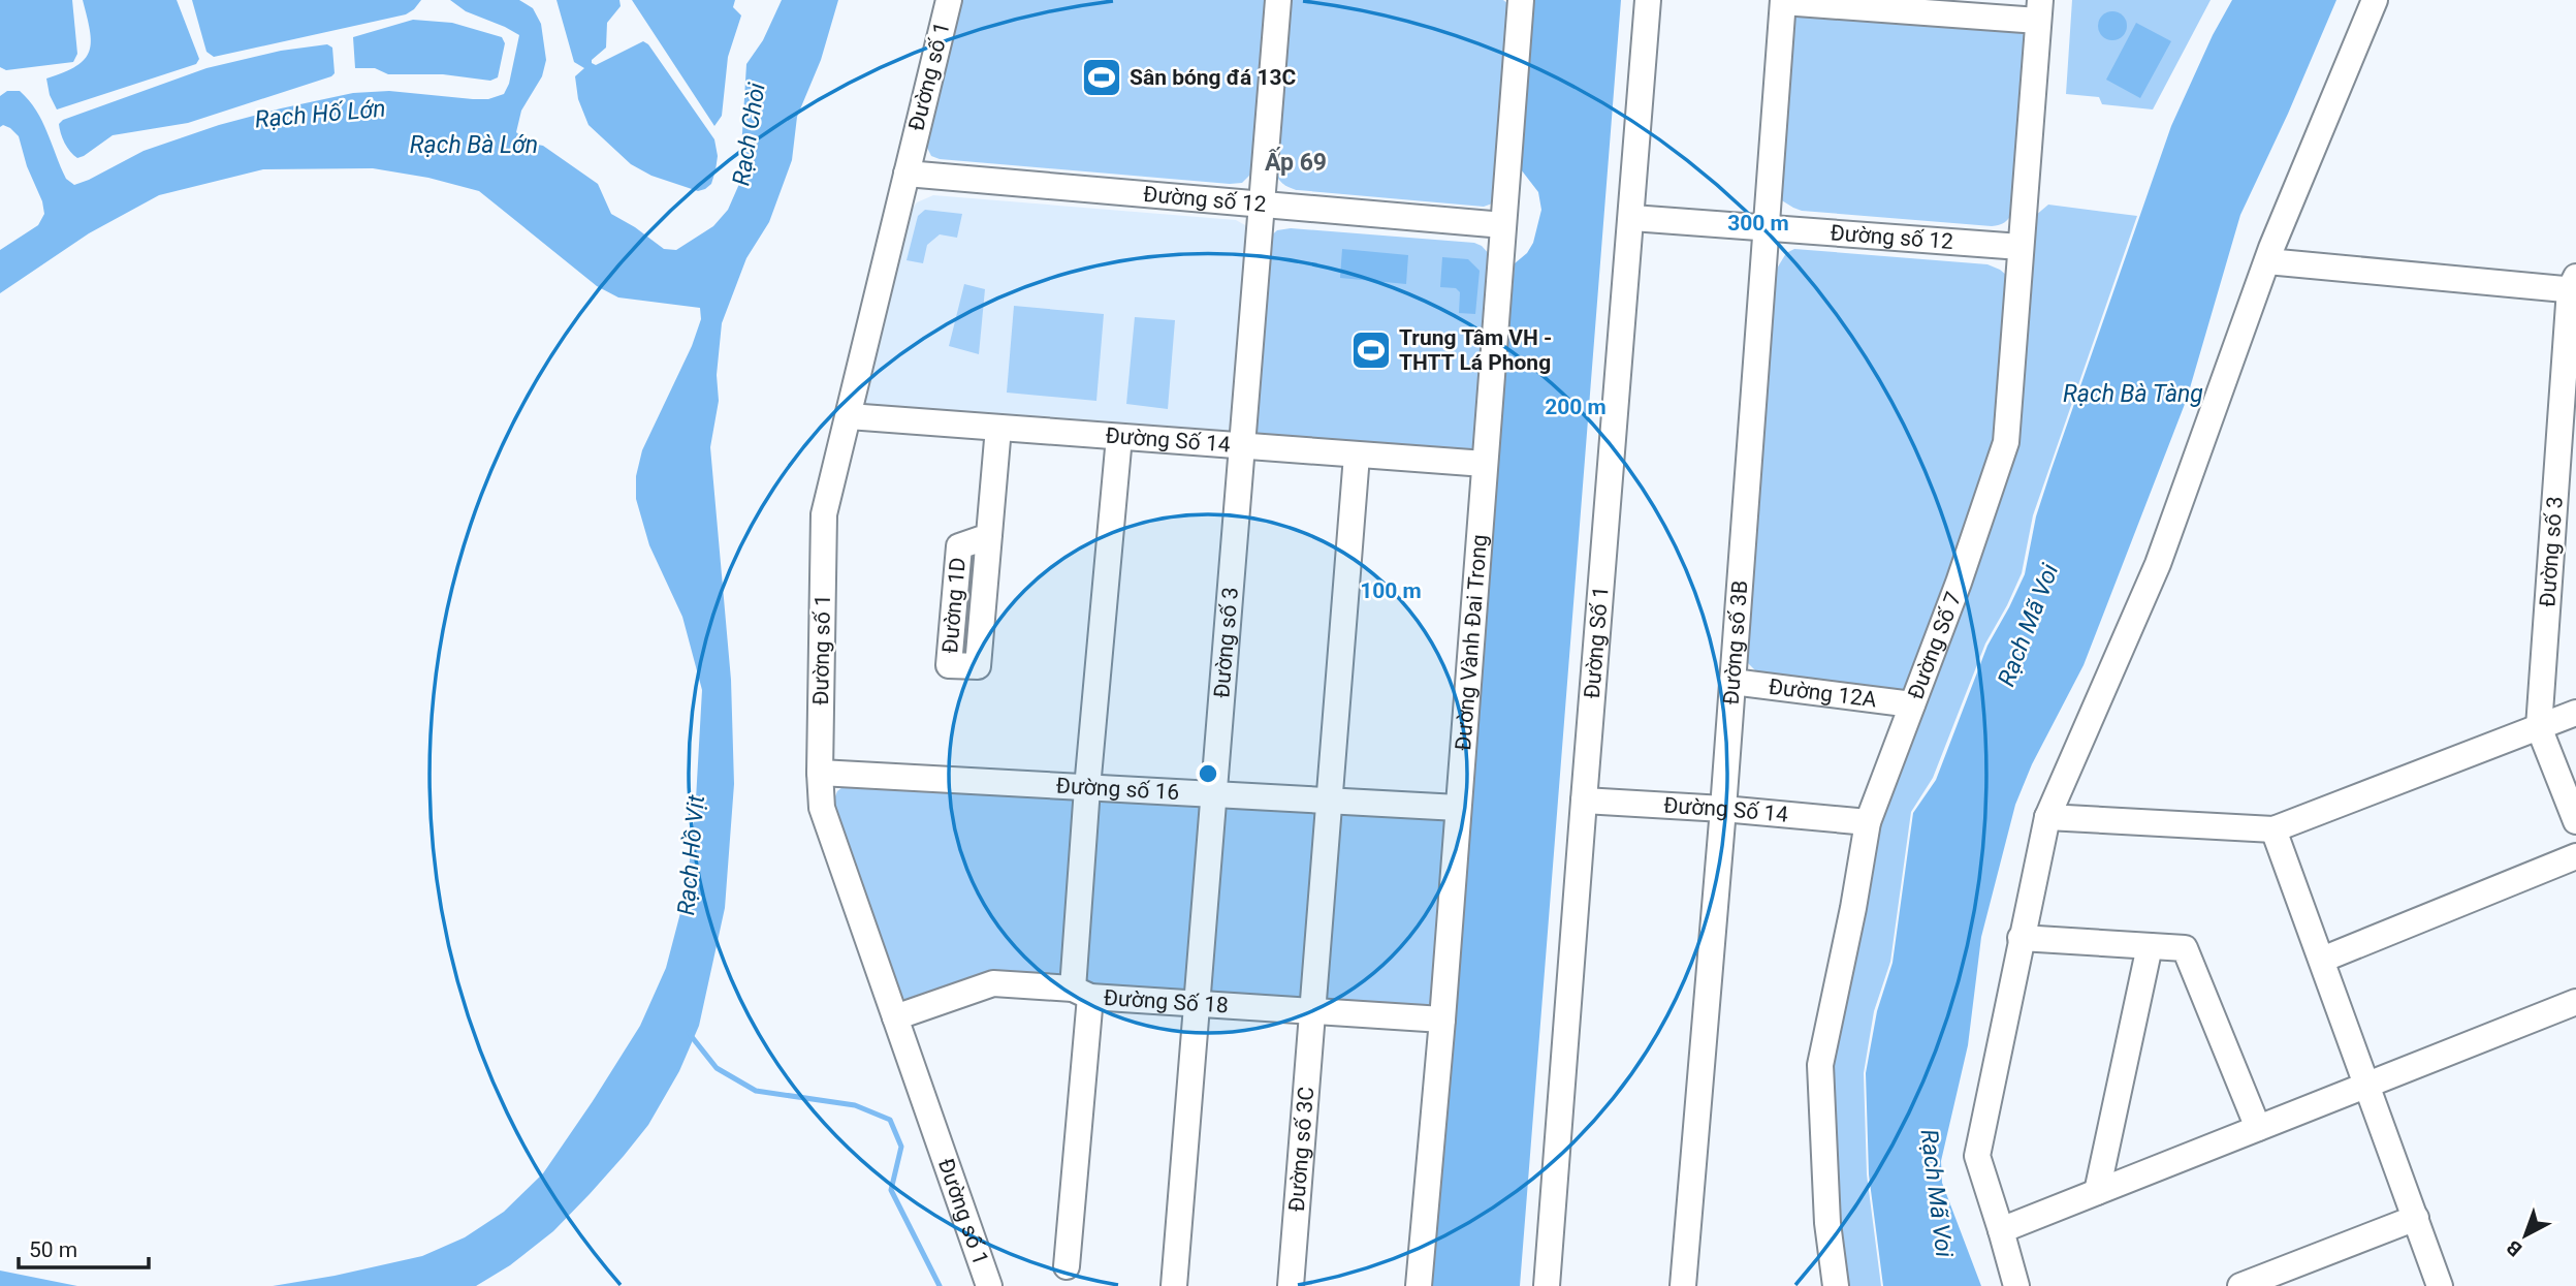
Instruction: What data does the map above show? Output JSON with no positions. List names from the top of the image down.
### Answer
{
  "streets": {
    "street": [
      "Đường số 1",
      "Đường số 12",
      "Đường Số 14",
      "Đường số 3",
      "Đường 1D",
      "Đường Số 1",
      "Đường Vành Đai Trong",
      "Đường số 3B",
      "Đường Số 7",
      "Đường 12A",
      "Đường số 16",
      "Đường Số 18",
      "Đường số 3C"
    ]
  },
  "crossings": [
    ["Đường số 1", "Đường số 12"],
    ["Đường số 1", "Đường Số 14"],
    ["Đường số 1", "Đường số 16"],
    ["Đường số 1", "Đường Số 18"],
    ["Đường số 12", "Đường số 3"],
    ["Đường số 12", "Đường Số 1"],
    ["Đường số 12", "Đường Vành Đai Trong"],
    ["Đường số 12", "Đường số 3B"],
    ["Đường số 12", "Đường Số 7"],
    ["Đường Số 14", "Đường số 3"],
    ["Đường Số 14", "Đường 1D"],
    ["Đường Số 14", "Đường Số 1"],
    ["Đường Số 14", "Đường Vành Đai Trong"],
    ["Đường Số 14", "Đường số 3B"],
    ["Đường Số 14", "Đường Số 7"],
    ["Đường số 3", "Đường số 16"],
    ["Đường số 3", "Đường Số 18"],
    ["Đường Vành Đai Trong", "Đường số 16"],
    ["Đường Vành Đai Trong", "Đường Số 18"],
    ["Đường số 3B", "Đường 12A"],
    ["Đường Số 7", "Đường 12A"],
    ["Đường Số 18", "Đường số 3C"]
  ],
  "districts": ["Ấp 69"],
  "water": [
    "Rạch Hố Lớn",
    "Rạch Chòi",
    "Rạch Bà Lớn",
    "Rạch Bà Tàng",
    "Rạch Mã Voi",
    "Rạch Hồ Vịt"
  ],
  "places": {
    "sports": ["Sân bóng đá 13C", "Trung Tâm VH - THTT Lá Phong"]
  },
  "scale_bar": "50 m",
  "north": "bottom left",
  "rings": ["300 m", "200 m", "100 m"]
}
